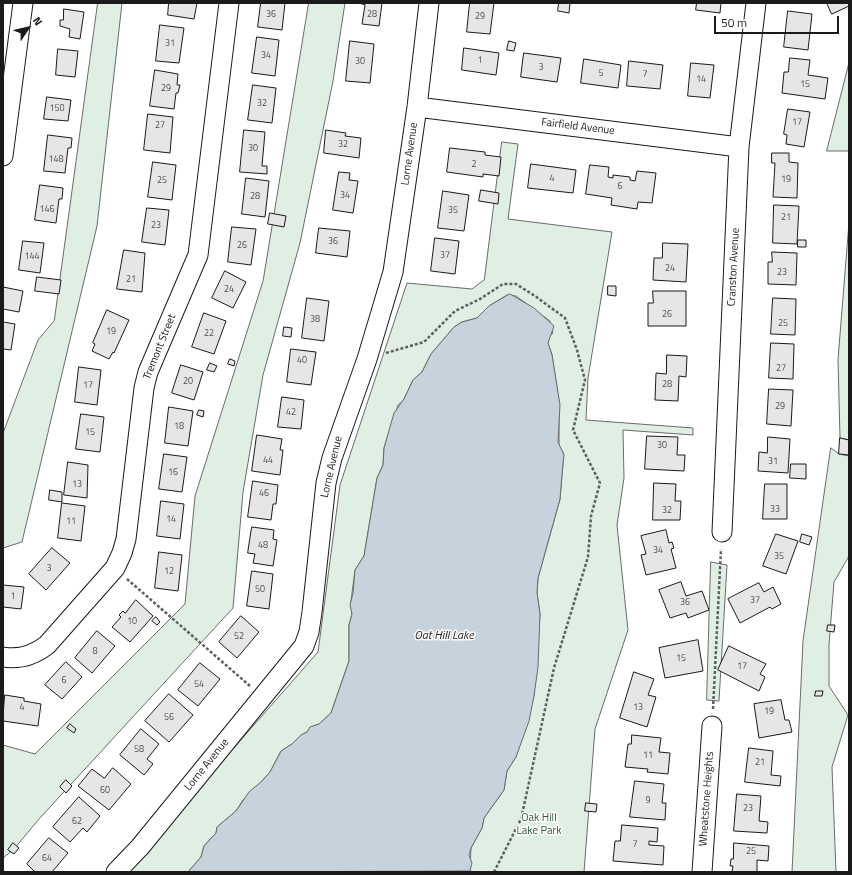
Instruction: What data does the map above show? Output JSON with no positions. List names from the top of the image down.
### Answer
{
  "streets": {
    "street": [
      "Fairfield Avenue",
      "Lorne Avenue",
      "Cranston Avenue",
      "Tremont Street",
      "Wheatstone Heights"
    ]
  },
  "crossings": [
    ["Fairfield Avenue", "Lorne Avenue"],
    ["Fairfield Avenue", "Cranston Avenue"]
  ],
  "water": ["Oat Hill Lake"],
  "parks": ["Oak Hill Lake Park"],
  "house_numbers": [
    "36",
    "28",
    "29",
    "31",
    "34",
    "1",
    "30",
    "3",
    "5",
    "7",
    "14",
    "15",
    "29",
    "32",
    "150",
    "17",
    "27",
    "32",
    "30",
    "148",
    "2",
    "4",
    "19",
    "25",
    "6",
    "34",
    "28",
    "146",
    "35",
    "21",
    "23",
    "36",
    "26",
    "37",
    "144",
    "24",
    "23",
    "21",
    "24",
    "26",
    "38",
    "25",
    "19",
    "22",
    "40",
    "27",
    "20",
    "28",
    "17",
    "29",
    "42",
    "18",
    "15",
    "30",
    "44",
    "31",
    "16",
    "13",
    "46",
    "33",
    "32",
    "14",
    "11",
    "48",
    "34",
    "35",
    "3",
    "12",
    "50",
    "1",
    "37",
    "36",
    "10",
    "52",
    "8",
    "15",
    "17",
    "6",
    "54",
    "4",
    "13",
    "19",
    "56",
    "58",
    "11",
    "21",
    "60",
    "9",
    "23",
    "62",
    "7",
    "25",
    "64"
  ],
  "scale_bar": "50 m",
  "north": "top right"
}
